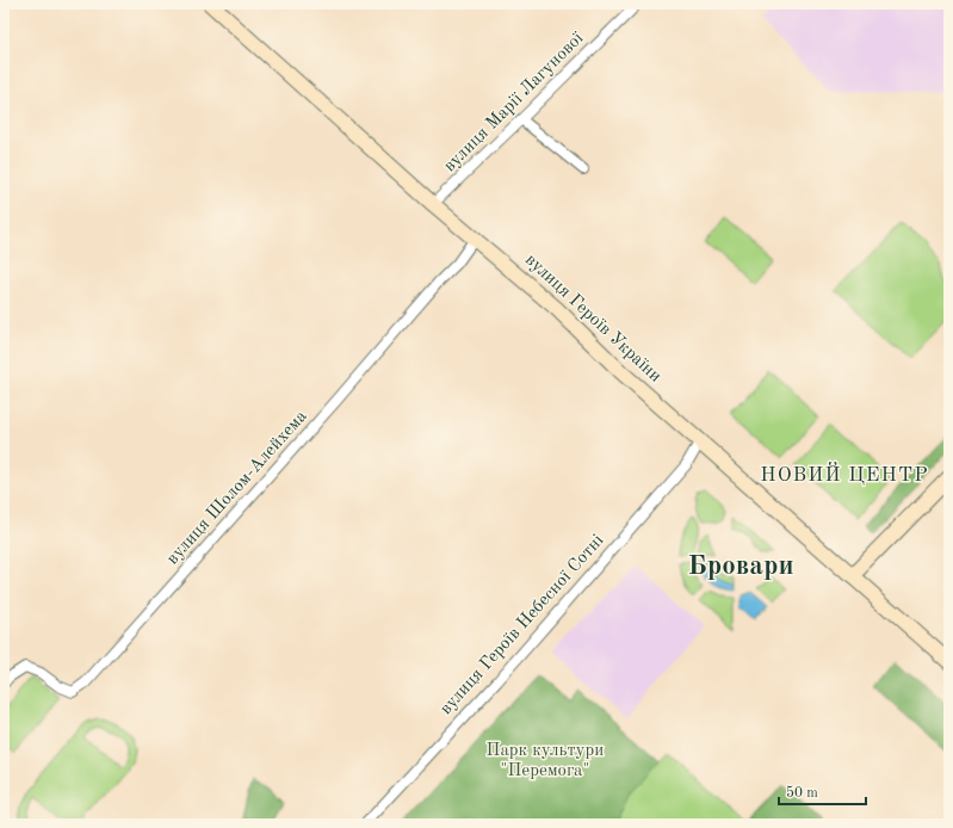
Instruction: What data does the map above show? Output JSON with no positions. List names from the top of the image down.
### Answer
{
  "streets": {
    "main road": ["вулиця Героїв України"],
    "street": ["вулиця Марії Лагунової", "вулиця Шолом-Алейхема", "вулиця Героїв Небесної Сотні"]
  },
  "crossings": [
    ["вулиця Марії Лагунової", "вулиця Героїв України"],
    ["вулиця Героїв України", "вулиця Шолом-Алейхема"],
    ["вулиця Героїв України", "вулиця Героїв Небесної Сотні"]
  ],
  "districts": ["НОВИЙ ЦЕНТР", "Бровари"],
  "parks": ["Парк культури \"Перемога\""],
  "scale_bar": "50 m"
}
